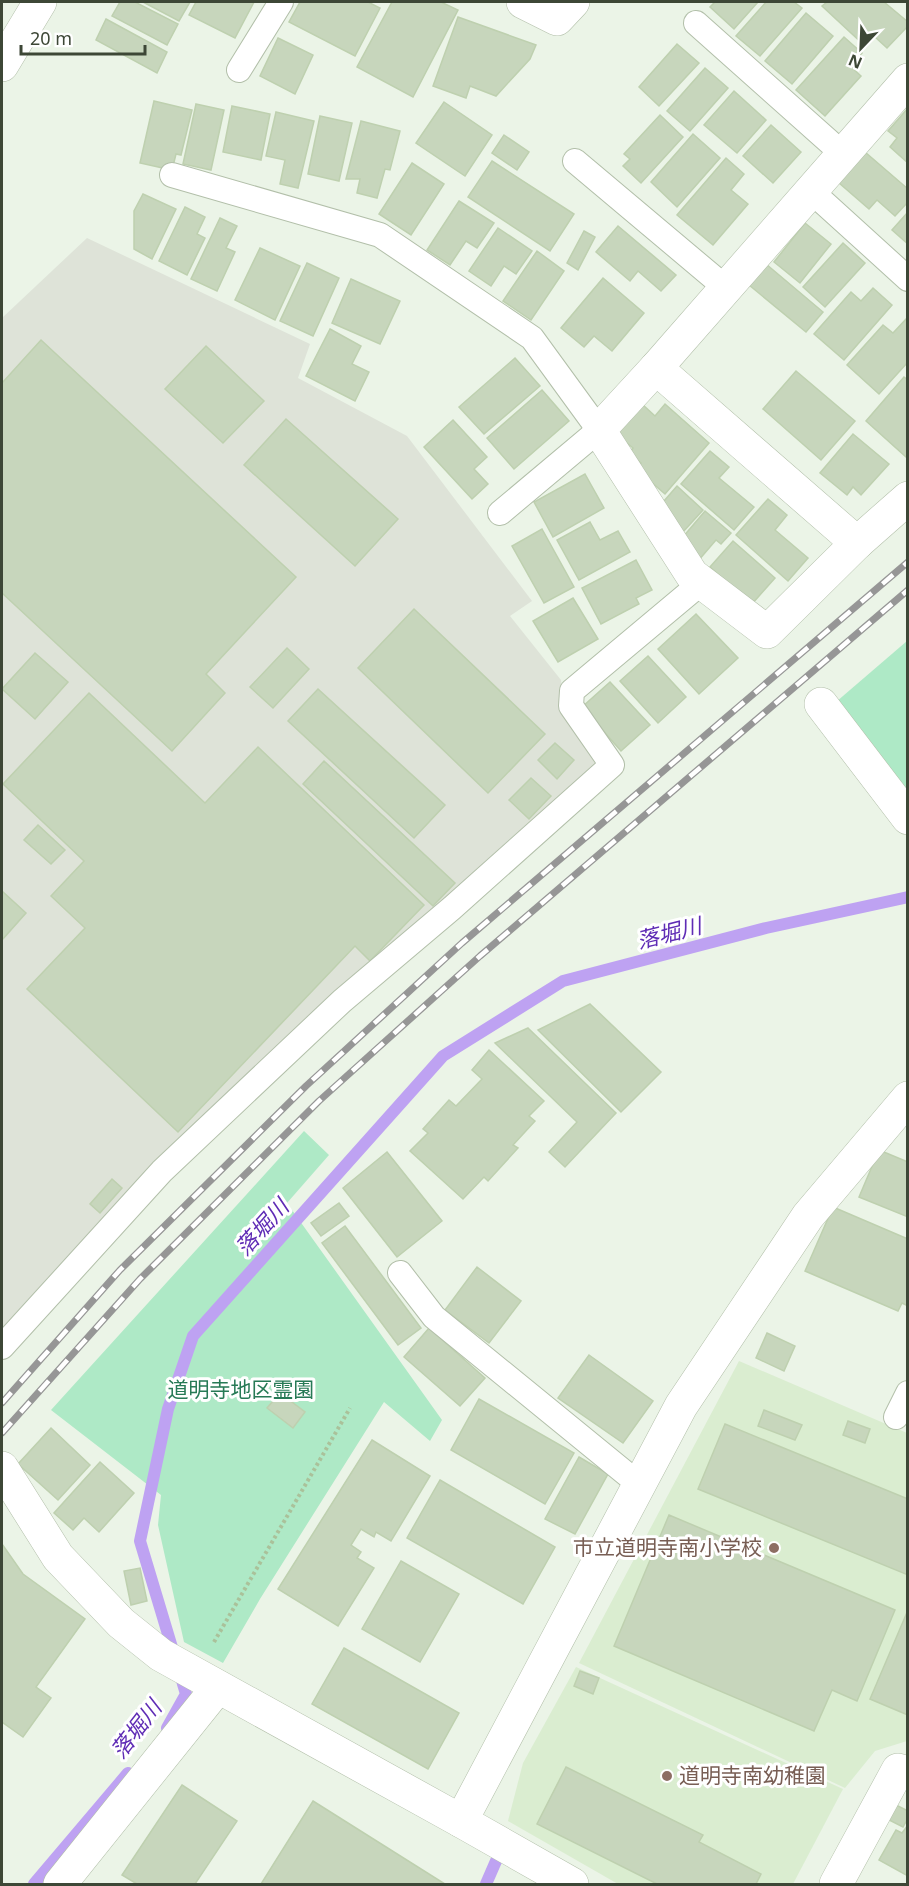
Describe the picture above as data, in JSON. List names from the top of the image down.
{
  "water": ["落堀川"],
  "parks": ["道明寺地区霊園"],
  "places": ["市立道明寺南小学校", "道明寺南幼稚園"],
  "scale_bar": "20 m",
  "north": "bottom left"
}
